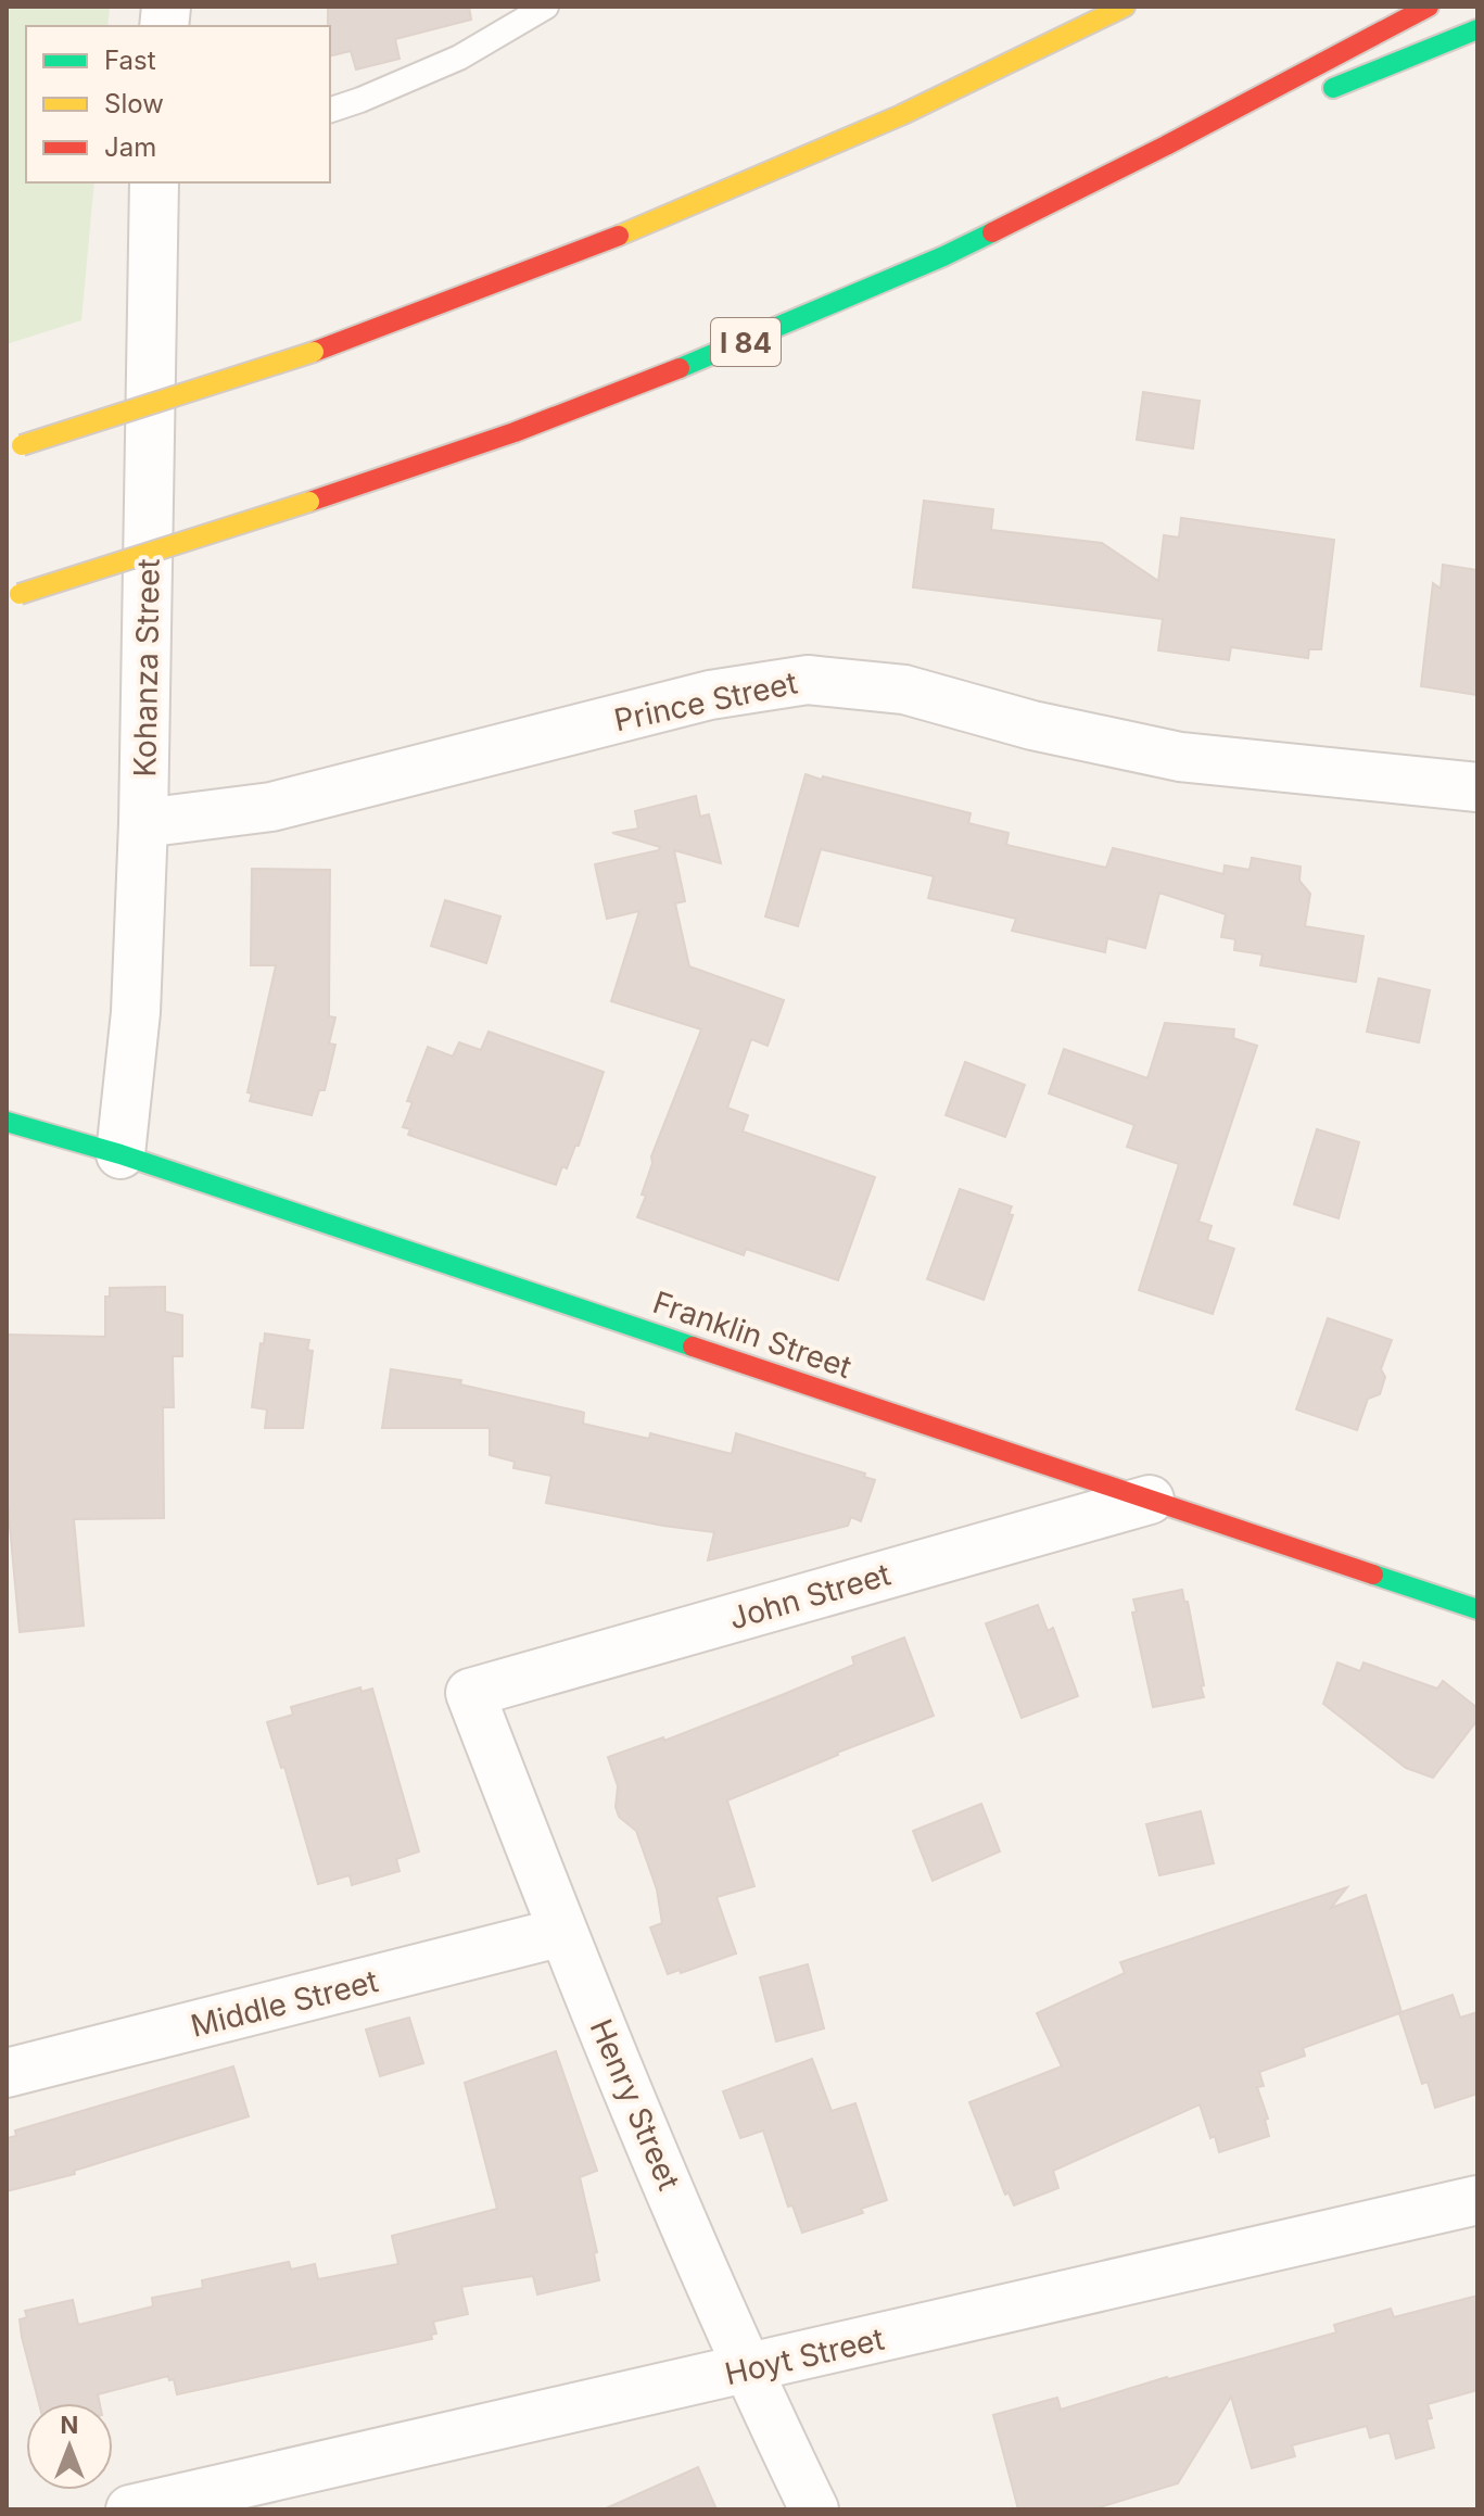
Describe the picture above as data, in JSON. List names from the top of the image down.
{
  "streets": {
    "main road": ["I 84", "Franklin Street"],
    "street": [
      "Kohanza Street",
      "Prince Street",
      "John Street",
      "Middle Street",
      "Henry Street",
      "Hoyt Street"
    ]
  },
  "crossings": [
    ["Kohanza Street", "Prince Street"],
    ["Kohanza Street", "Franklin Street"],
    ["Franklin Street", "John Street"],
    ["John Street", "Henry Street"],
    ["Middle Street", "Henry Street"],
    ["Henry Street", "Hoyt Street"]
  ],
  "legend": ["Fast", "Slow", "Jam"],
  "north": "top"
}
